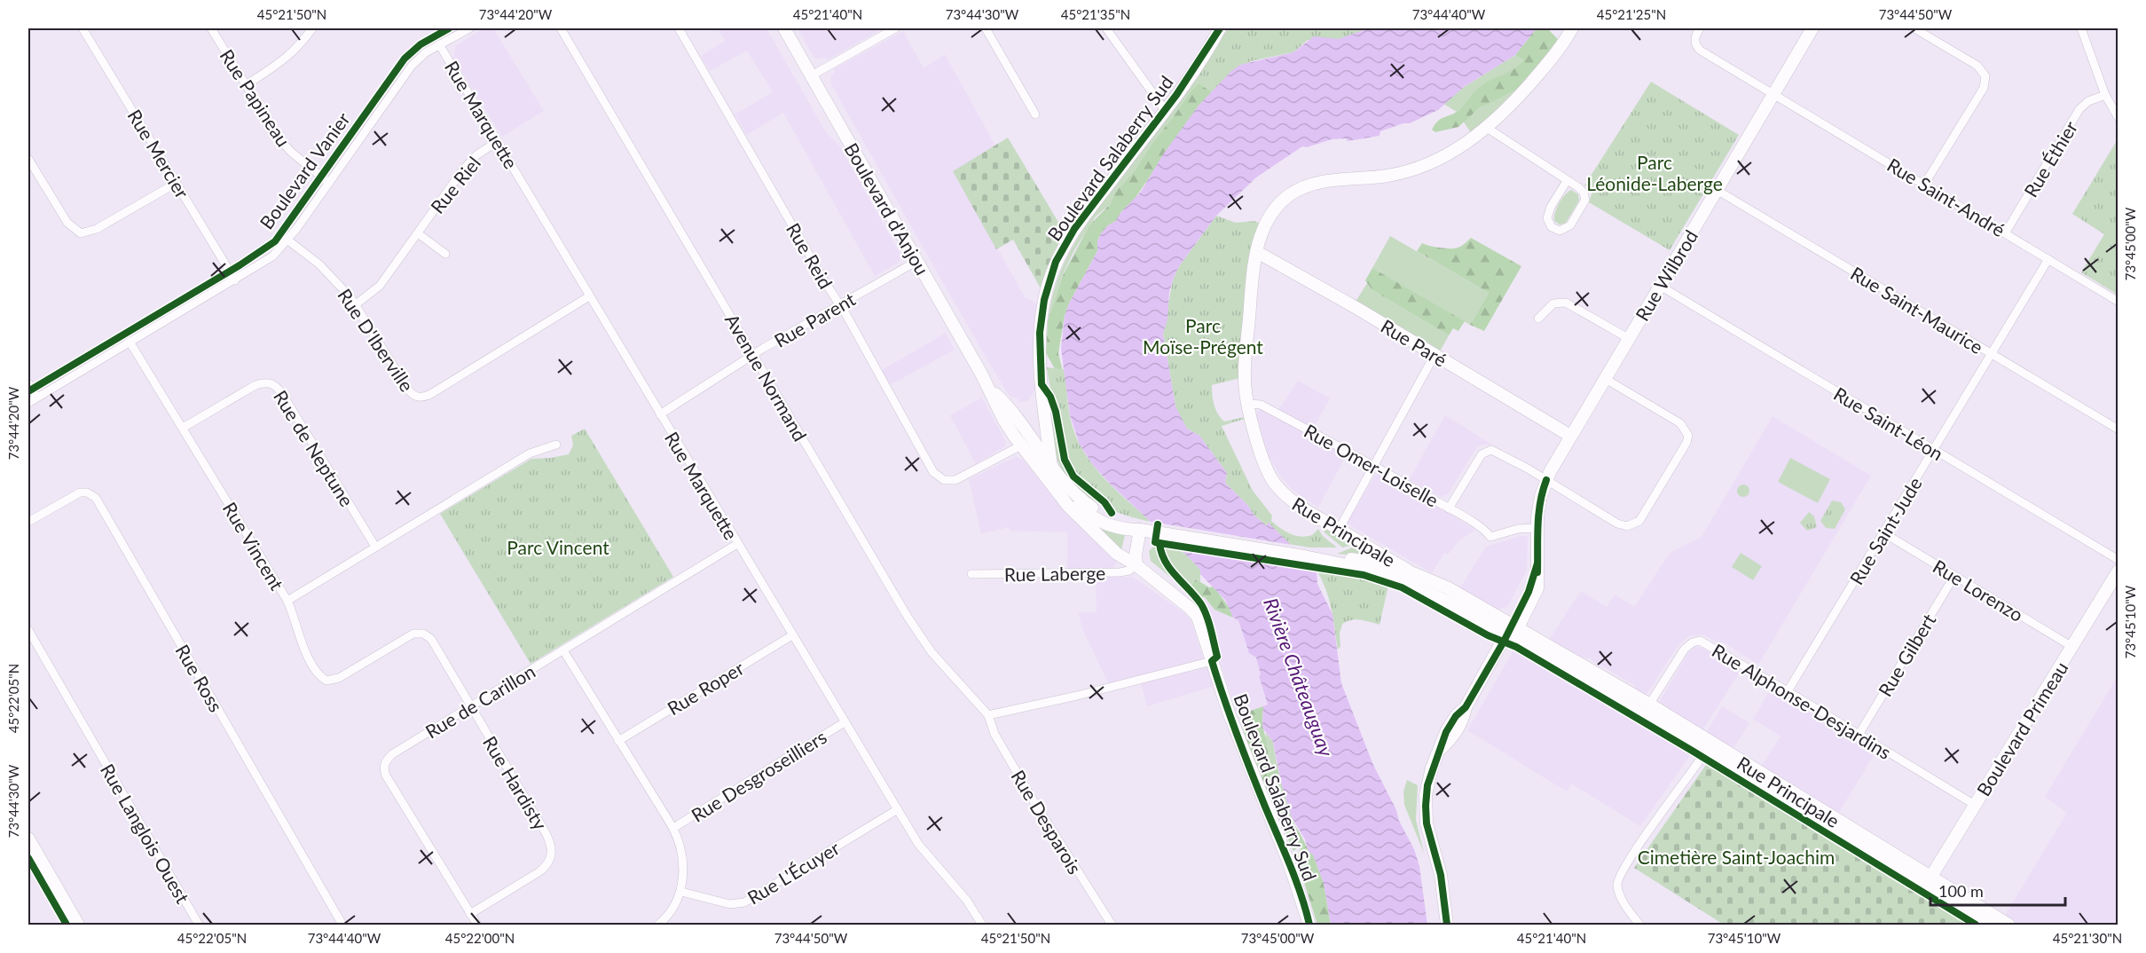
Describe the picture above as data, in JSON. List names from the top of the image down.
{
  "streets": {
    "street": [
      "Rue Papineau",
      "Rue Marquette",
      "Rue Mercier",
      "Boulevard Salaberry Sud",
      "Rue Éthier",
      "Boulevard Vanier",
      "Rue Riel",
      "Rue Saint-André",
      "Boulevard d'Anjou",
      "Rue Reid",
      "Rue Wilbrod",
      "Rue Saint-Maurice",
      "Rue Parent",
      "Rue D'Iberville",
      "Rue Paré",
      "Avenue Normand",
      "Rue Saint-Léon",
      "Rue de Neptune",
      "Rue Omer-Loiselle",
      "Rue Saint-Jude",
      "Rue Principale",
      "Rue Vincent",
      "Rue Laberge",
      "Rue Lorenzo",
      "Rue Gilbert",
      "Rue Ross",
      "Rue Roper",
      "Rue de Carillon",
      "Rue Alphonse-Desjardins",
      "Boulevard Primeau",
      "Rue Desgroseilliers",
      "Rue Hardisty",
      "Rue Desparois",
      "Rue Langlois Ouest",
      "Rue L'Écuyer"
    ]
  },
  "crossings": [
    ["Rue Papineau", "Boulevard Vanier"],
    ["Rue Marquette", "Boulevard Vanier"],
    ["Rue Marquette", "Rue Riel"],
    ["Rue Marquette", "Rue Parent"],
    ["Rue Marquette", "Rue D'Iberville"],
    ["Rue Marquette", "Rue Roper"],
    ["Rue Marquette", "Rue de Carillon"],
    ["Rue Marquette", "Rue Desgroseilliers"],
    ["Rue Marquette", "Rue L'Écuyer"],
    ["Rue Mercier", "Boulevard Vanier"],
    ["Boulevard Salaberry Sud", "Boulevard d'Anjou"],
    ["Boulevard Salaberry Sud", "Rue Reid"],
    ["Boulevard Salaberry Sud", "Rue Laberge"],
    ["Rue Éthier", "Rue Saint-André"],
    ["Boulevard Vanier", "Rue D'Iberville"],
    ["Boulevard Vanier", "Rue Vincent"],
    ["Rue Riel", "Rue D'Iberville"],
    ["Rue Saint-André", "Rue Wilbrod"],
    ["Rue Saint-André", "Rue Saint-Jude"],
    ["Boulevard d'Anjou", "Rue Reid"],
    ["Boulevard d'Anjou", "Rue Parent"],
    ["Rue Reid", "Rue Parent"],
    ["Rue Wilbrod", "Rue Saint-Maurice"],
    ["Rue Wilbrod", "Rue Paré"],
    ["Rue Wilbrod", "Rue Saint-Léon"],
    ["Rue Wilbrod", "Rue Omer-Loiselle"],
    ["Rue Wilbrod", "Rue Principale"],
    ["Rue Saint-Maurice", "Rue Saint-Jude"],
    ["Rue Parent", "Avenue Normand"],
    ["Rue Paré", "Rue Principale"],
    ["Avenue Normand", "Rue Desparois"],
    ["Rue Saint-Léon", "Rue Saint-Jude"],
    ["Rue de Neptune", "Rue Vincent"],
    ["Rue Omer-Loiselle", "Rue Principale"],
    ["Rue Saint-Jude", "Rue Lorenzo"],
    ["Rue Saint-Jude", "Rue Alphonse-Desjardins"],
    ["Rue Principale", "Rue Alphonse-Desjardins"],
    ["Rue Principale", "Boulevard Primeau"],
    ["Rue Vincent", "Rue Hardisty"],
    ["Rue Lorenzo", "Rue Gilbert"],
    ["Rue Lorenzo", "Boulevard Primeau"],
    ["Rue Gilbert", "Rue Alphonse-Desjardins"],
    ["Rue de Carillon", "Rue Hardisty"],
    ["Rue Alphonse-Desjardins", "Boulevard Primeau"]
  ],
  "water": ["Rivière Châteauguay"],
  "parks": [
    "Parc Léonide-Laberge",
    "Parc Moïse-Prégent",
    "Parc Vincent",
    "Cimetière Saint-Joachim"
  ],
  "scale_bar": "100 m",
  "coordinates": [
    "45°21'50\"N",
    "73°44'20\"W",
    "45°21'40\"N",
    "73°44'30\"W",
    "45°21'35\"N",
    "73°44'40\"W",
    "45°21'25\"N",
    "73°44'50\"W",
    "73°45'00\"W",
    "73°45'10\"W",
    "45°22'05\"N",
    "45°22'00\"N",
    "45°21'30\"N"
  ]
}
